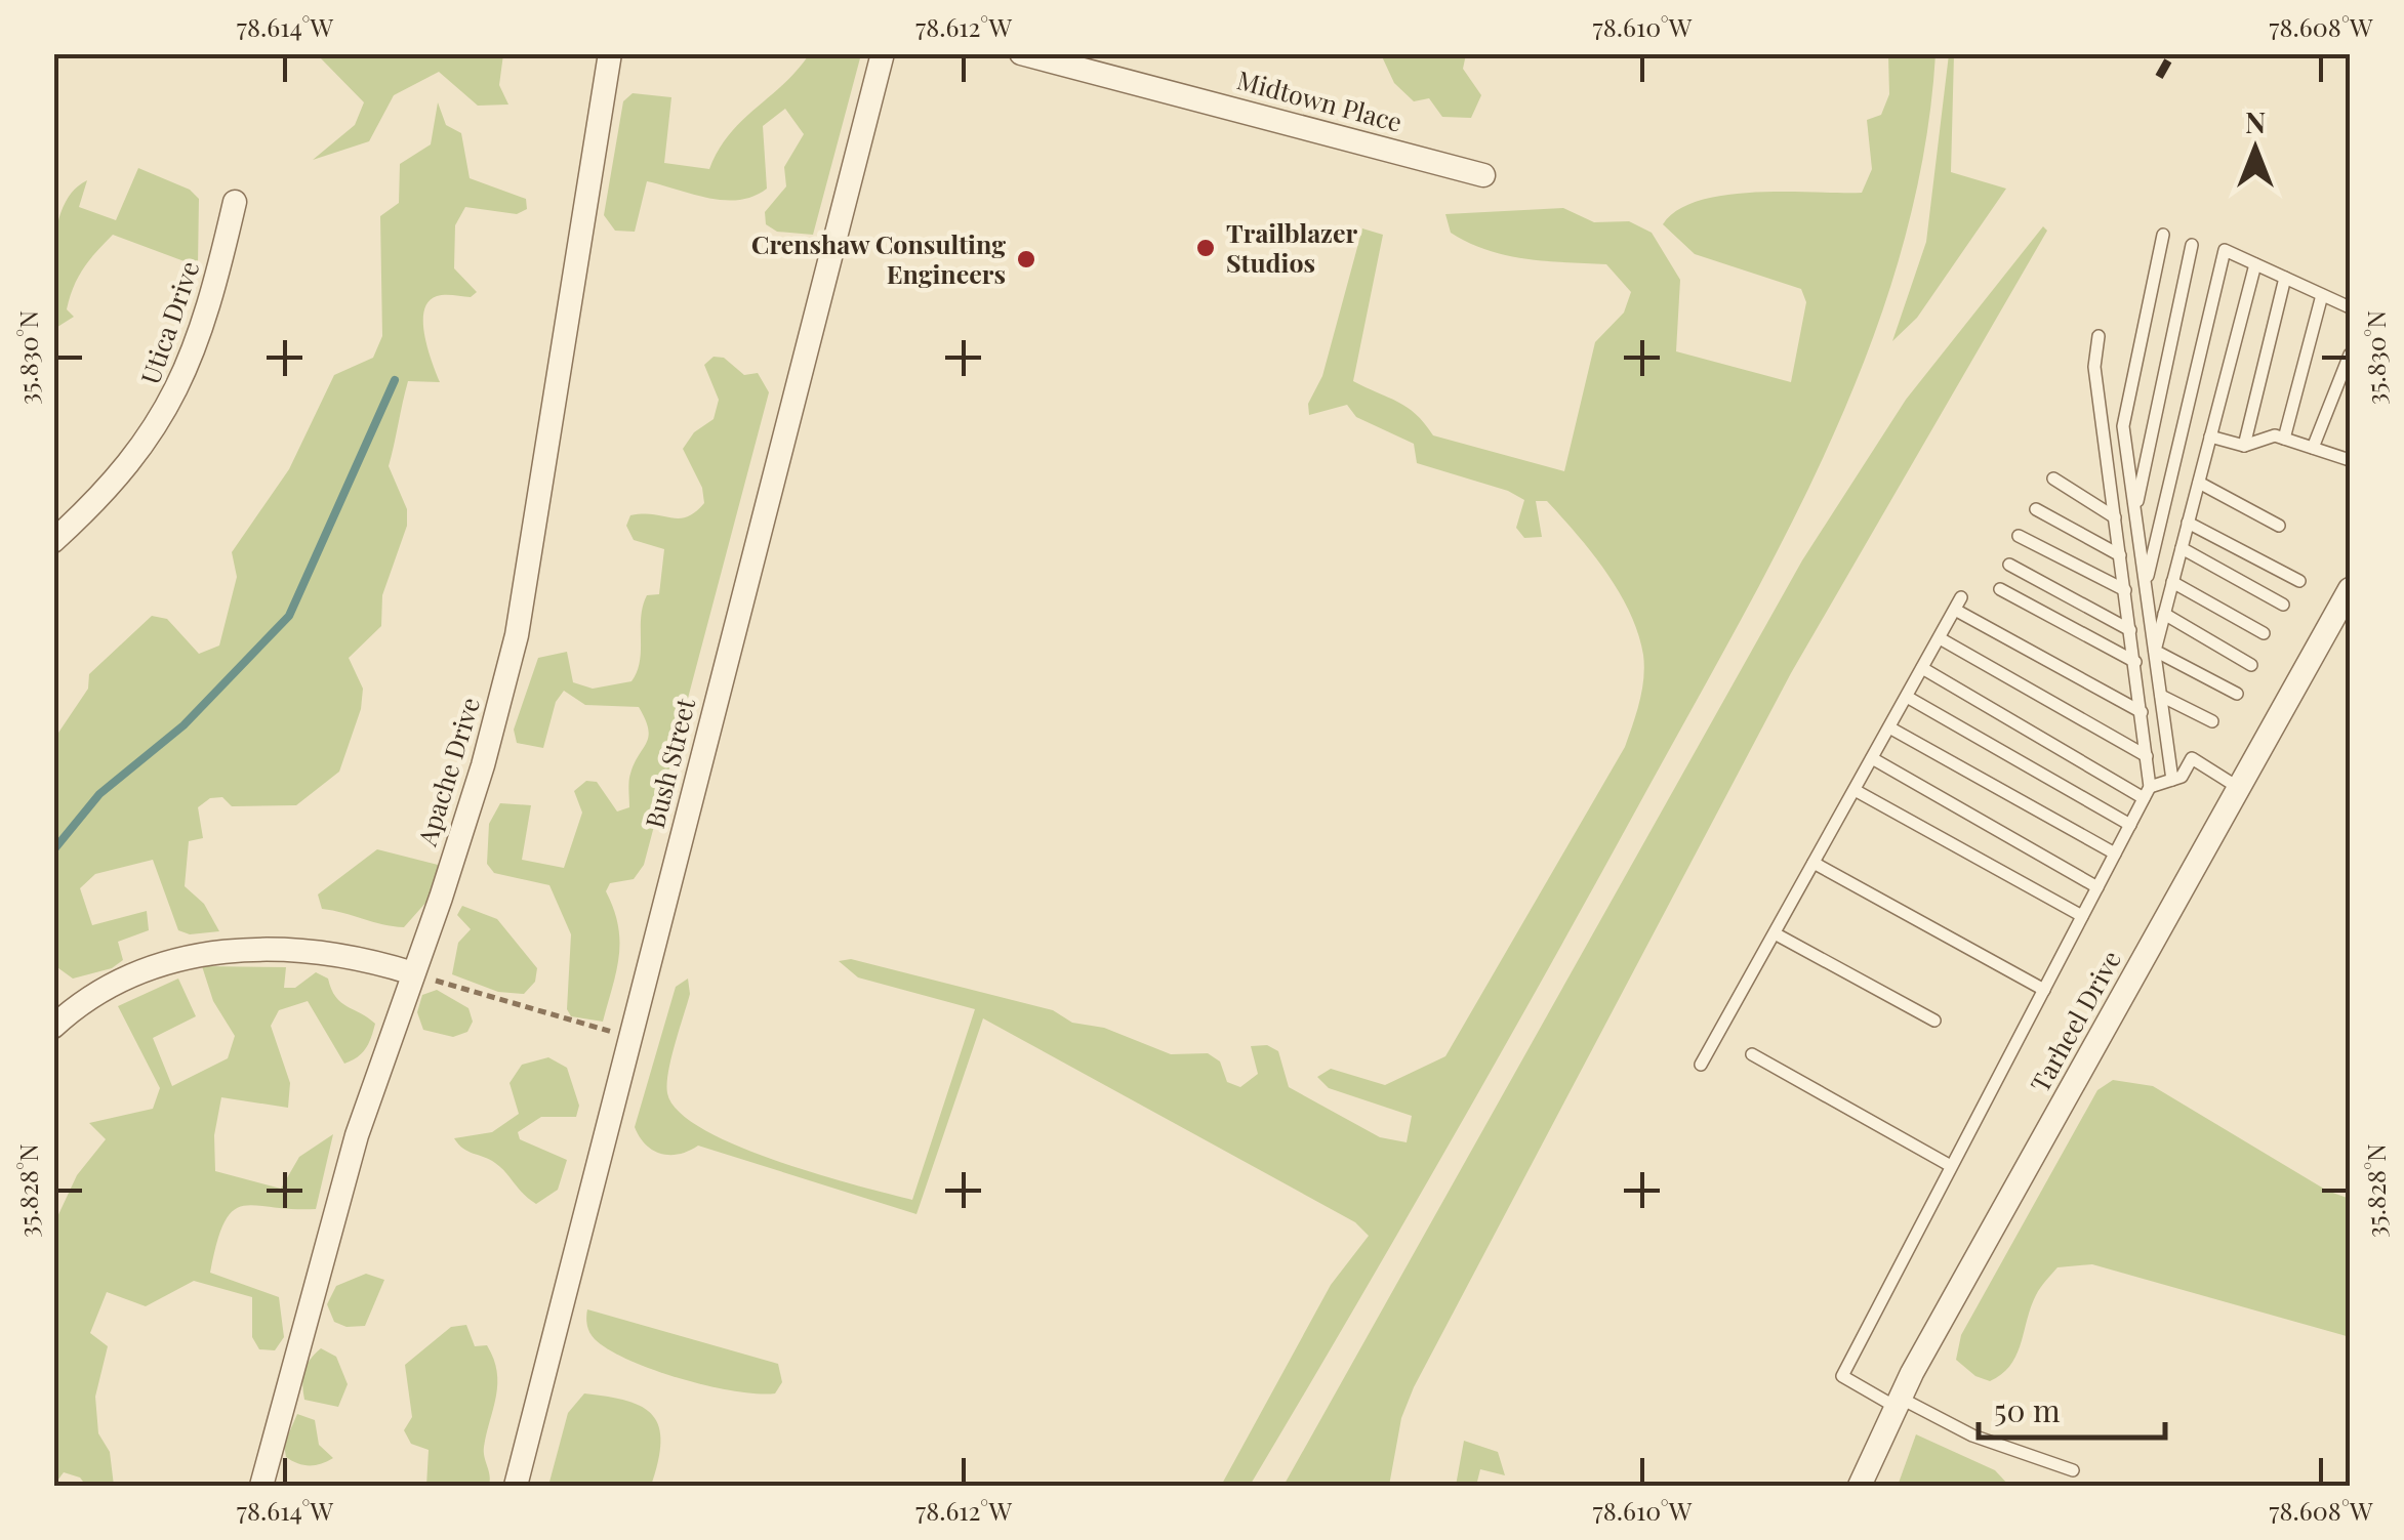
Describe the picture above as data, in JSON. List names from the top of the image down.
{
  "streets": {
    "street": [
      "Midtown Place",
      "Utica Drive",
      "Bush Street",
      "Apache Drive",
      "Tarheel Drive"
    ]
  },
  "places": ["Trailblazer Studios", "Crenshaw Consulting Engineers"],
  "scale_bar": "50 m",
  "north": "top",
  "coordinates": [
    "78.614°W",
    "78.612°W",
    "78.610°W",
    "78.608°W",
    "35.830°N",
    "35.828°N"
  ]
}
